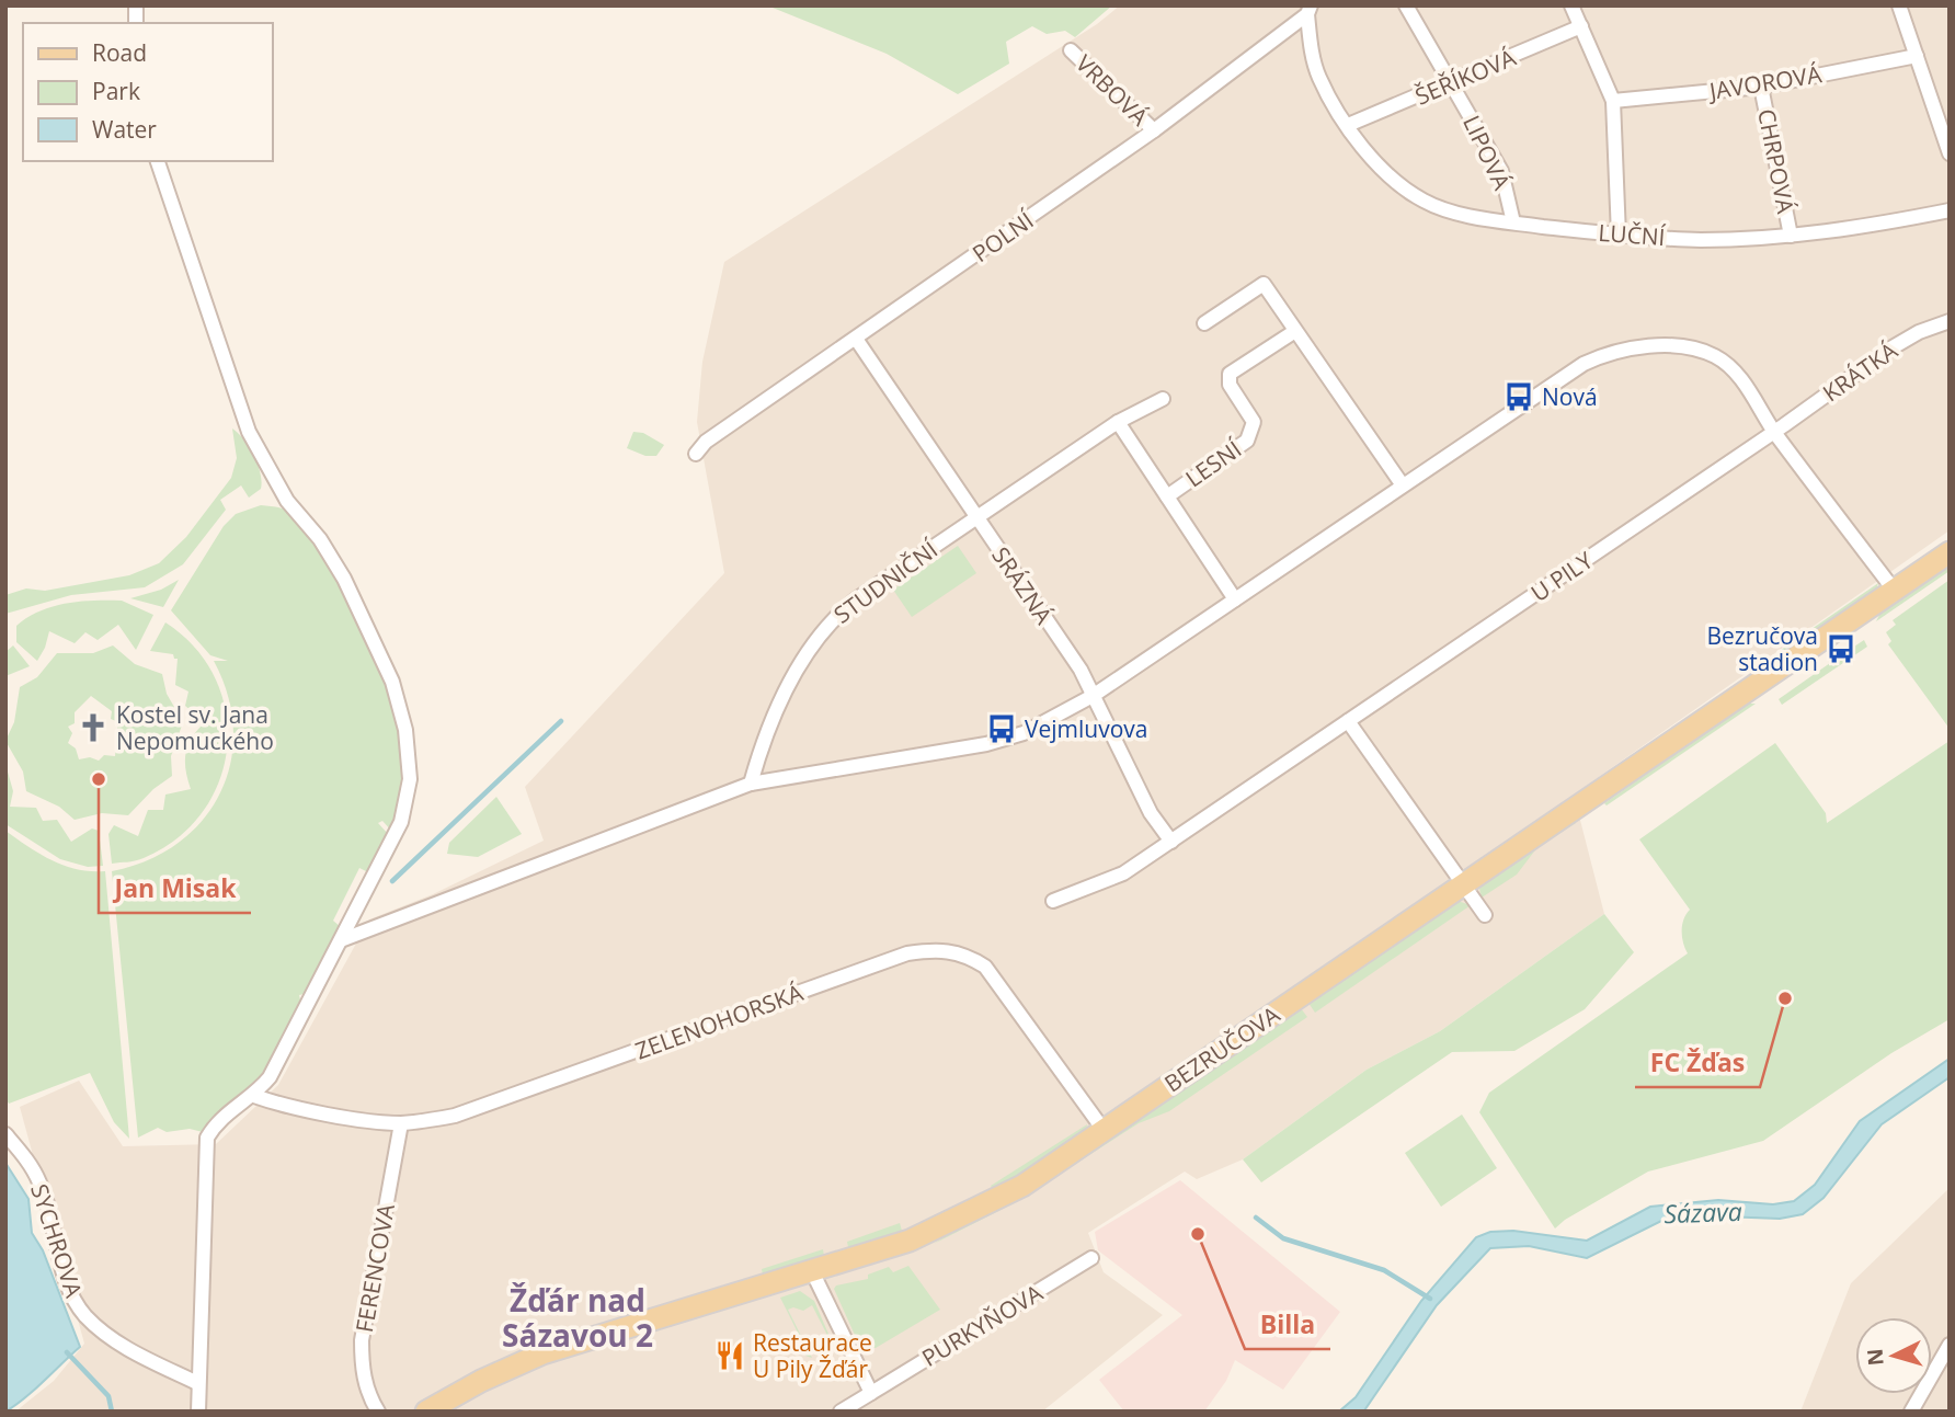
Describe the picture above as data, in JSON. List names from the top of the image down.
{
  "streets": {
    "main road": ["BEZRUČOVA"],
    "street": [
      "ŠEŘÍKOVÁ",
      "JAVOROVÁ",
      "VRBOVÁ",
      "LIPOVÁ",
      "CHRPOVÁ",
      "LUČNÍ",
      "POLNÍ",
      "KRÁTKÁ",
      "LESNÍ",
      "U PILY",
      "STUDNIČNÍ",
      "SRÁZNÁ",
      "ZELENOHORSKÁ",
      "SYCHROVA",
      "FERENCOVA",
      "PURKYŇOVA"
    ]
  },
  "crossings": [
    ["ŠEŘÍKOVÁ", "LIPOVÁ"],
    ["ŠEŘÍKOVÁ", "LUČNÍ"],
    ["JAVOROVÁ", "CHRPOVÁ"],
    ["VRBOVÁ", "POLNÍ"],
    ["LIPOVÁ", "LUČNÍ"],
    ["CHRPOVÁ", "LUČNÍ"],
    ["LUČNÍ", "POLNÍ"],
    ["POLNÍ", "SRÁZNÁ"],
    ["KRÁTKÁ", "U PILY"],
    ["U PILY", "SRÁZNÁ"],
    ["STUDNIČNÍ", "SRÁZNÁ"],
    ["ZELENOHORSKÁ", "BEZRUČOVA"],
    ["ZELENOHORSKÁ", "FERENCOVA"]
  ],
  "districts": ["Žďár nad Sázavou 2"],
  "water": ["Sázava"],
  "places": {
    "bus stop": ["Nová", "Bezručova stadion", "Vejmluvova"],
    "church": ["Kostel sv. Jana Nepomuckého"],
    "other": ["Jan Misak", "FC Žďas", "Billa"],
    "restaurant": ["Restaurace U Pily Žďár"]
  },
  "legend": ["Road", "Park", "Water"],
  "north": "left"
}
